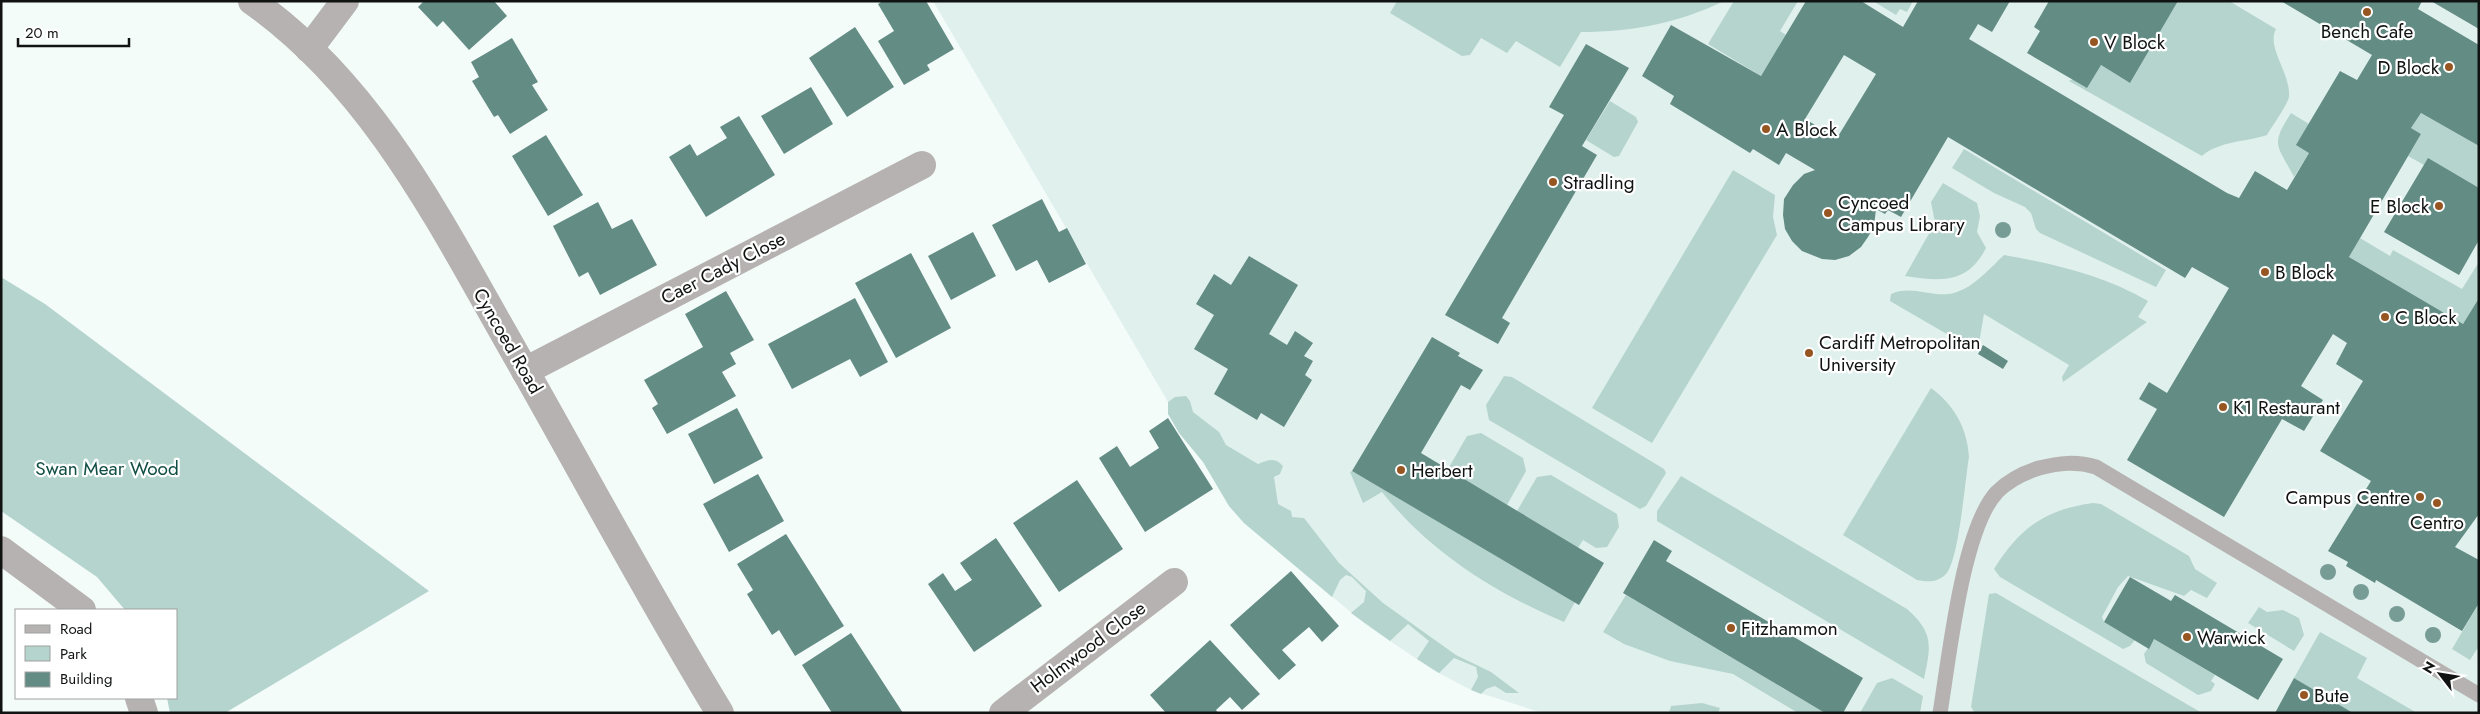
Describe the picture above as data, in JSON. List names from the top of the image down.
{
  "streets": {
    "street": ["Caer Cady Close", "Cyncoed Road", "Holmwood Close"]
  },
  "crossings": [
    ["Caer Cady Close", "Cyncoed Road"]
  ],
  "parks": ["Swan Mear Wood"],
  "places": [
    "Bench Cafe",
    "V Block",
    "D Block",
    "A Block",
    "Stradling",
    "E Block",
    "Cyncoed Campus Library",
    "B Block",
    "C Block",
    "Cardiff Metropolitan University",
    "K1 Restaurant",
    "Herbert",
    "Campus Centre",
    "Centro",
    "Fitzhammon",
    "Warwick",
    "Bute"
  ],
  "legend": ["Road", "Park", "Building"],
  "scale_bar": "20 m",
  "north": "top left"
}
